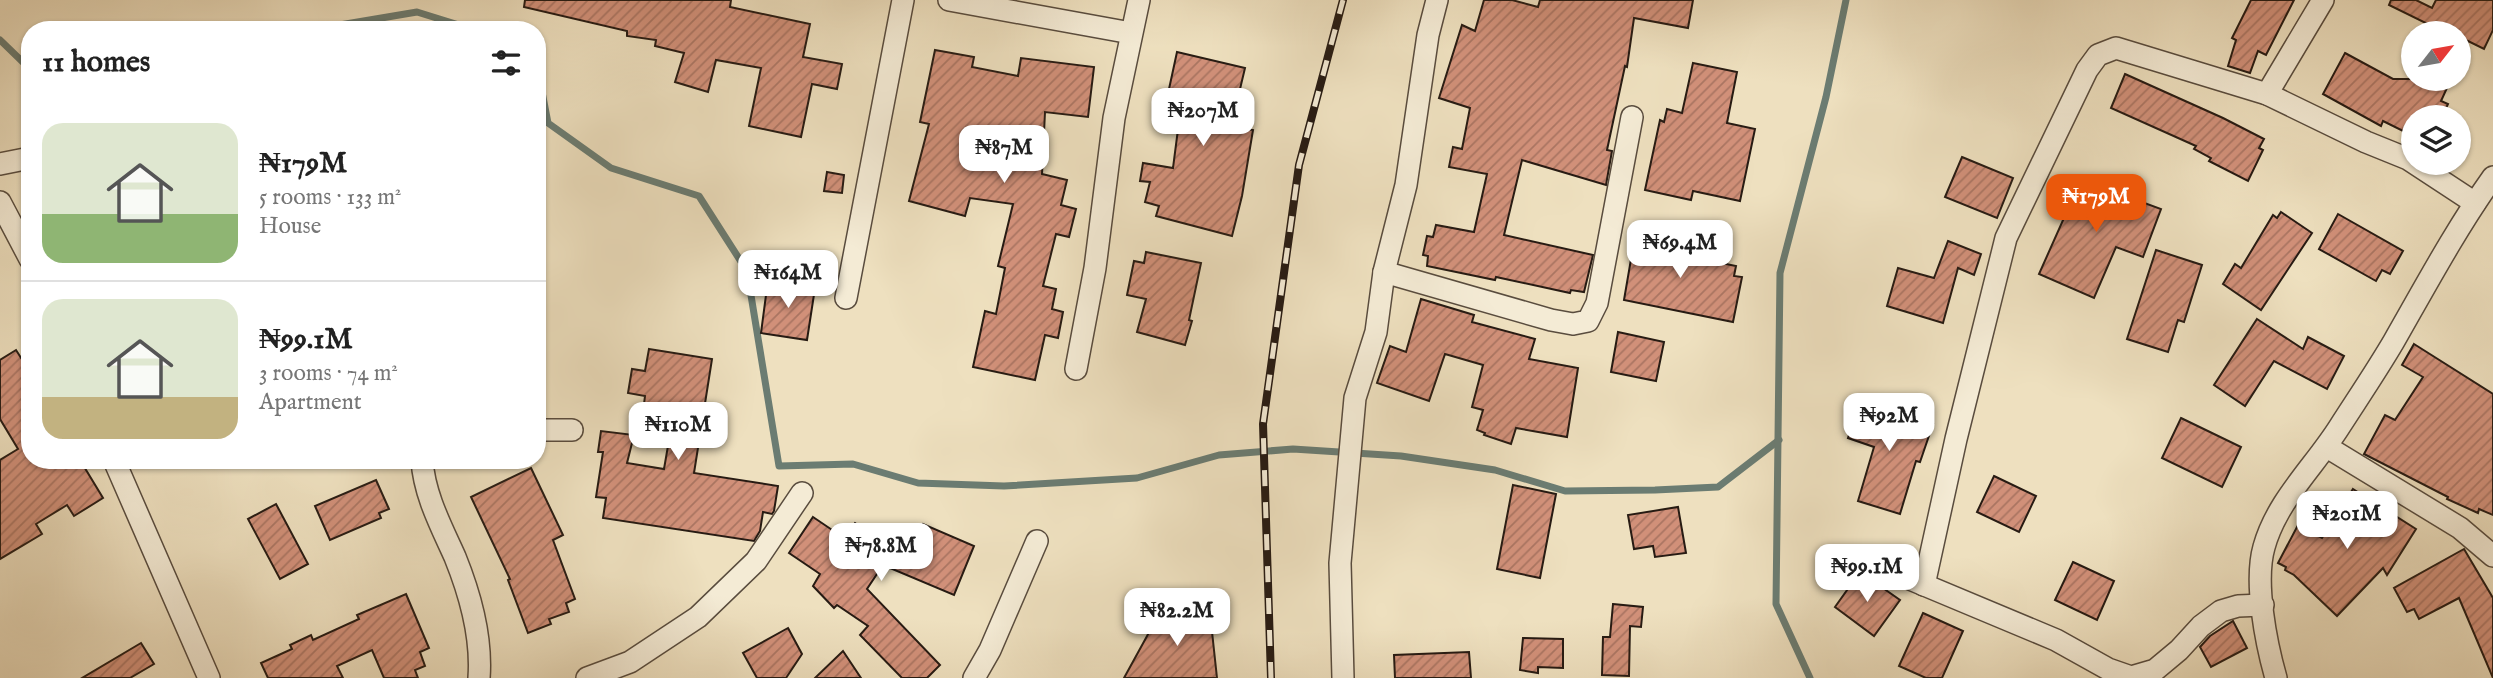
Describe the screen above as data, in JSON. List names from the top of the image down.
{
  "north": "top right",
  "page": {
    "heading": "11 homes",
    "price": [
      "₦207M",
      "₦87M",
      "₦179M",
      "₦69.4M",
      "₦164M",
      "₦92M",
      "₦110M",
      "₦201M",
      "₦78.8M",
      "₦99.1M",
      "₦82.2M"
    ],
    "list": [
      {
        "name": "₦179M",
        "note": "5 rooms · 133 m² · House"
      },
      {
        "name": "₦99.1M",
        "note": "3 rooms · 74 m² · Apartment"
      }
    ]
  }
}
